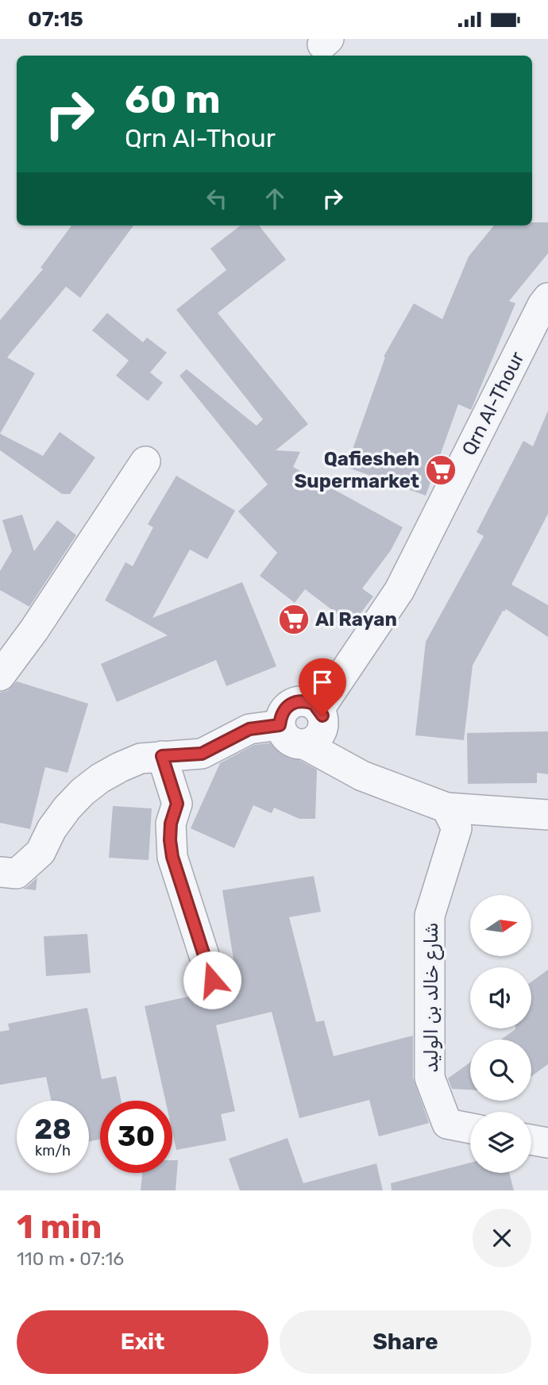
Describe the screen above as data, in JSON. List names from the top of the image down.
{
  "streets": {
    "street": ["Qrn Al-Thour", "شارع خالد بن الوليد"]
  },
  "places": {
    "supermarket": ["Qafiesheh Supermarket", "Al Rayan"]
  },
  "north": "right",
  "page": {
    "status": "07:15",
    "turn": ["60 m", "Qrn Al-Thour"],
    "speed": "28 km/h",
    "limit": "30",
    "heading": ["1 min", "110 m · 07:16"],
    "buttons": ["Exit", "Share"]
  }
}
